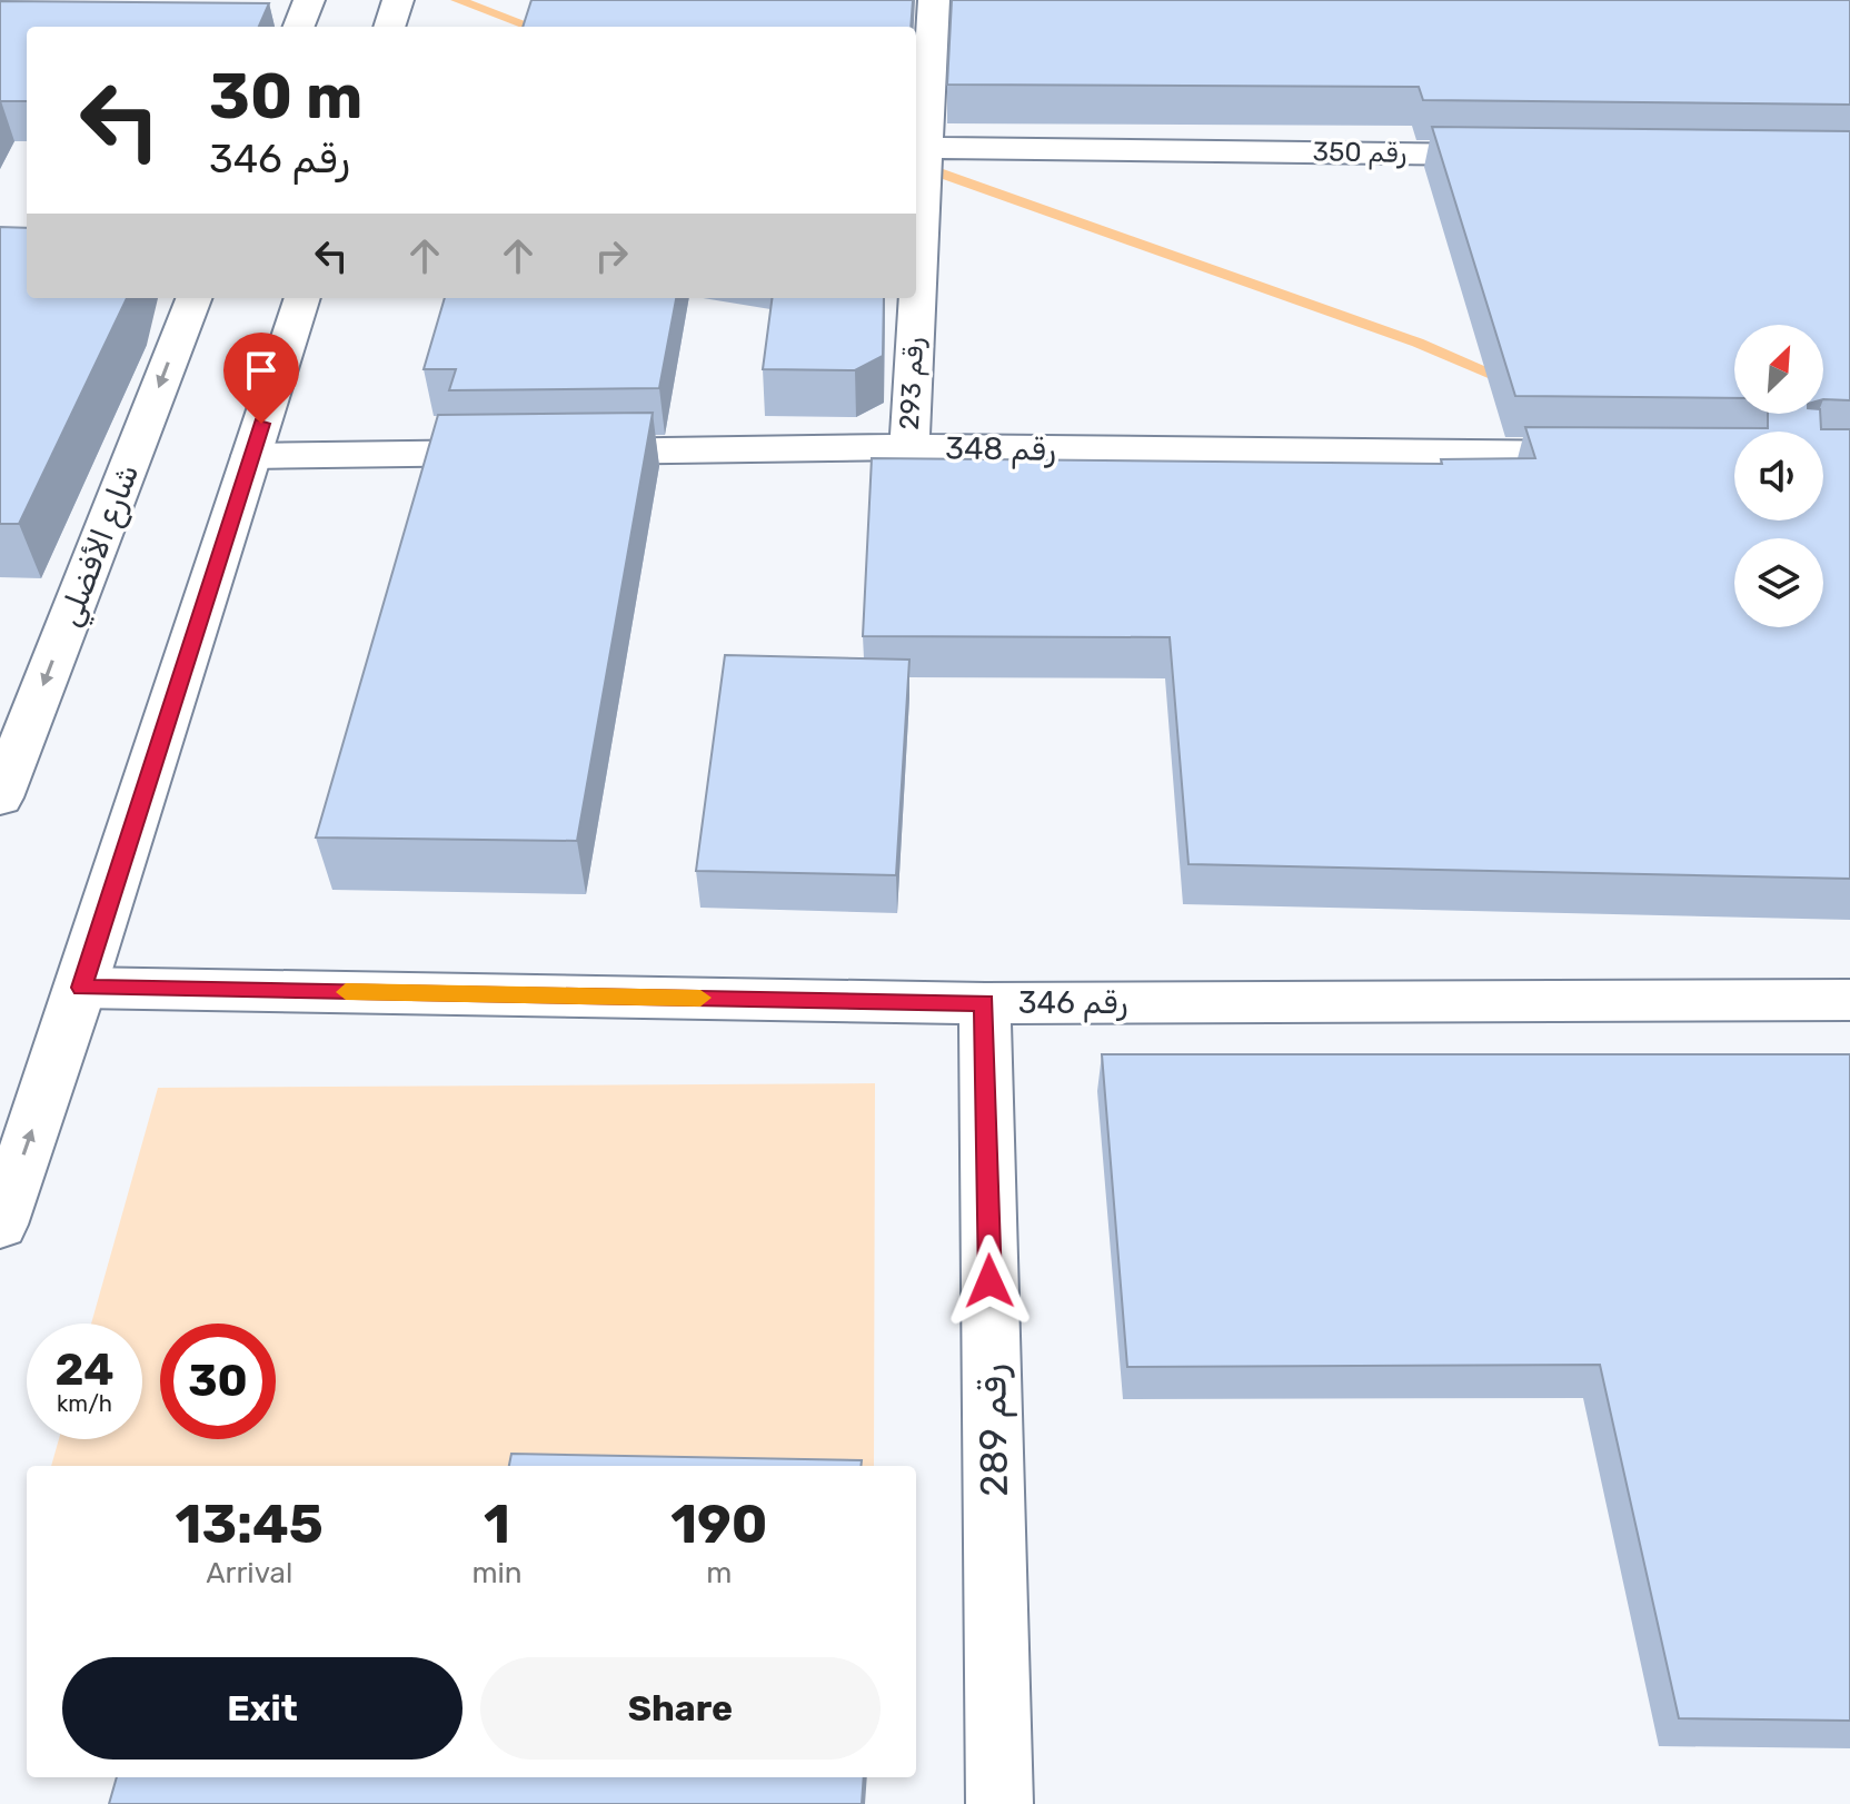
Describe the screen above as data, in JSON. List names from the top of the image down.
{
  "streets": {
    "street": [
      "رقم 350",
      "رقم 293",
      "رقم 348",
      "شارع الأفضلي",
      "رقم 346",
      "رقم 289"
    ]
  },
  "crossings": [
    ["رقم 350", "رقم 293"],
    ["رقم 293", "رقم 348"],
    ["رقم 346", "رقم 289"]
  ],
  "north": "top right",
  "page": {
    "turn": ["30 m", "رقم 346"],
    "speed": "24 km/h",
    "limit": "30",
    "eta": [
      "13:45",
      "Arrival",
      "1",
      "min",
      "190",
      "m"
    ],
    "buttons": ["Exit", "Share"]
  }
}
